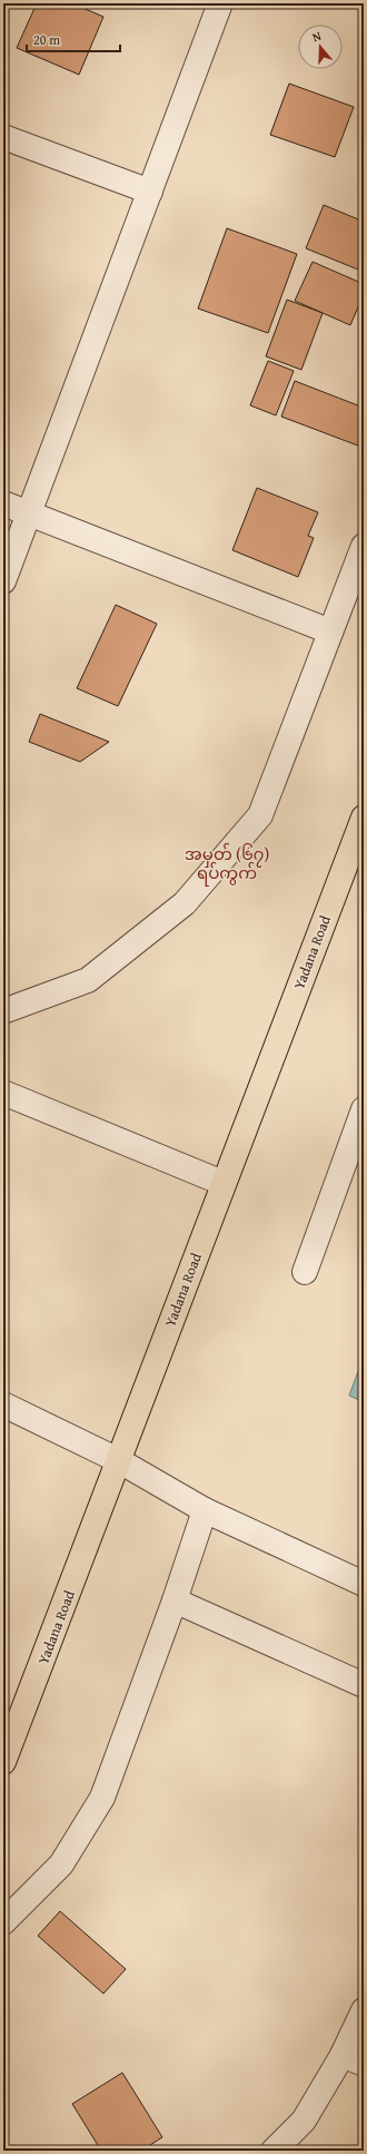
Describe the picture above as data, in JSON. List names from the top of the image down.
{
  "streets": {
    "main road": ["Yadana Road"]
  },
  "districts": ["အမှတ် (၆၇) ရပ်ကွက်"],
  "scale_bar": "20 m",
  "north": "top"
}
